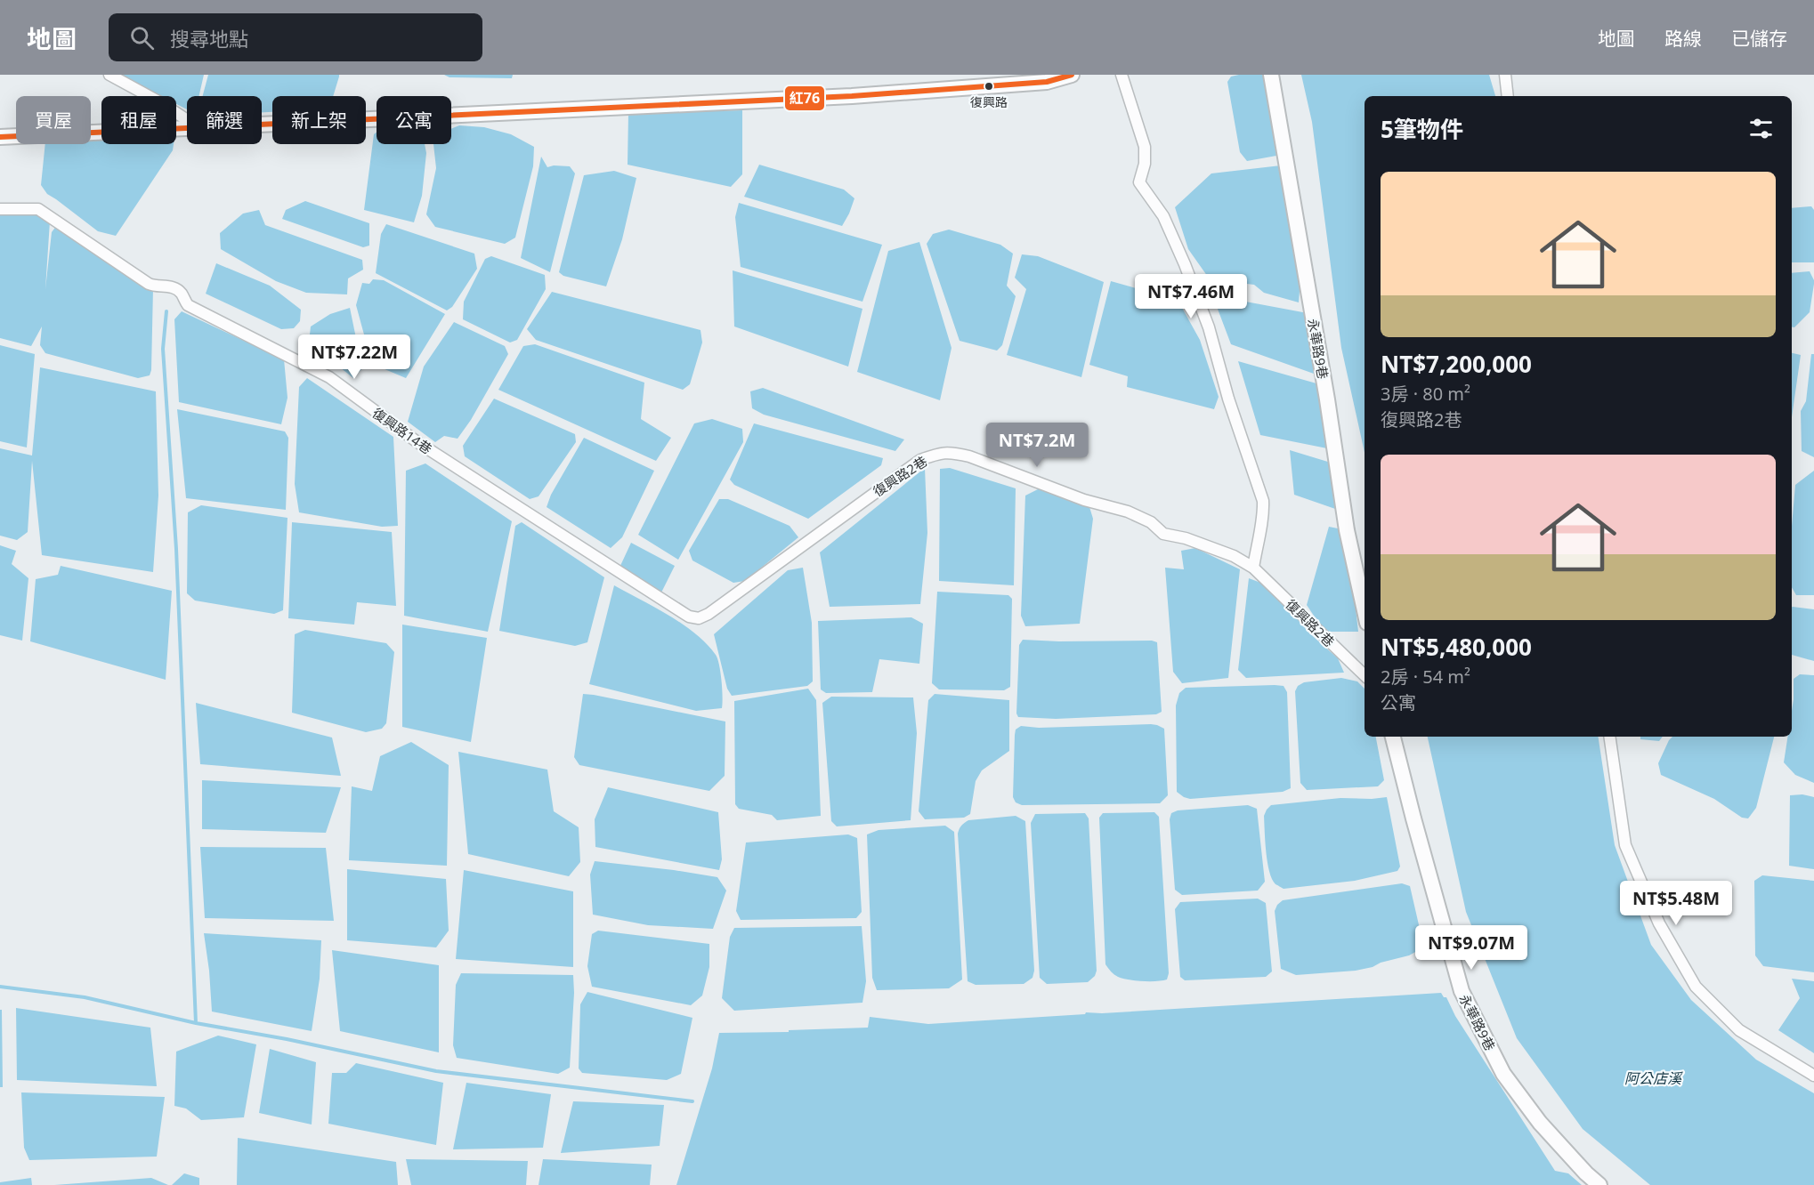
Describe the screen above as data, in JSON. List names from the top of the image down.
{
  "streets": {
    "street": ["永華路9巷", "復興路14巷", "復興路2巷"]
  },
  "crossings": [
    ["復興路14巷", "復興路2巷"]
  ],
  "water": ["阿公店溪"],
  "places": ["復興路"],
  "lines": ["transit line 紅76"],
  "page": {
    "header": "地圖",
    "search": "搜尋地點",
    "nav": ["地圖", "路線", "已儲存"],
    "chip": [
      "買屋",
      "租屋",
      "篩選",
      "新上架",
      "公寓"
    ],
    "heading": "5筆物件",
    "list": [
      {
        "name": "NT$7,200,000",
        "note": "3房 · 80 m² · 復興路2巷"
      },
      {
        "name": "NT$5,480,000",
        "note": "2房 · 54 m² · 公寓"
      }
    ],
    "price": [
      "NT$7.46M",
      "NT$7.22M",
      "NT$7.2M",
      "NT$5.48M",
      "NT$9.07M"
    ]
  }
}
